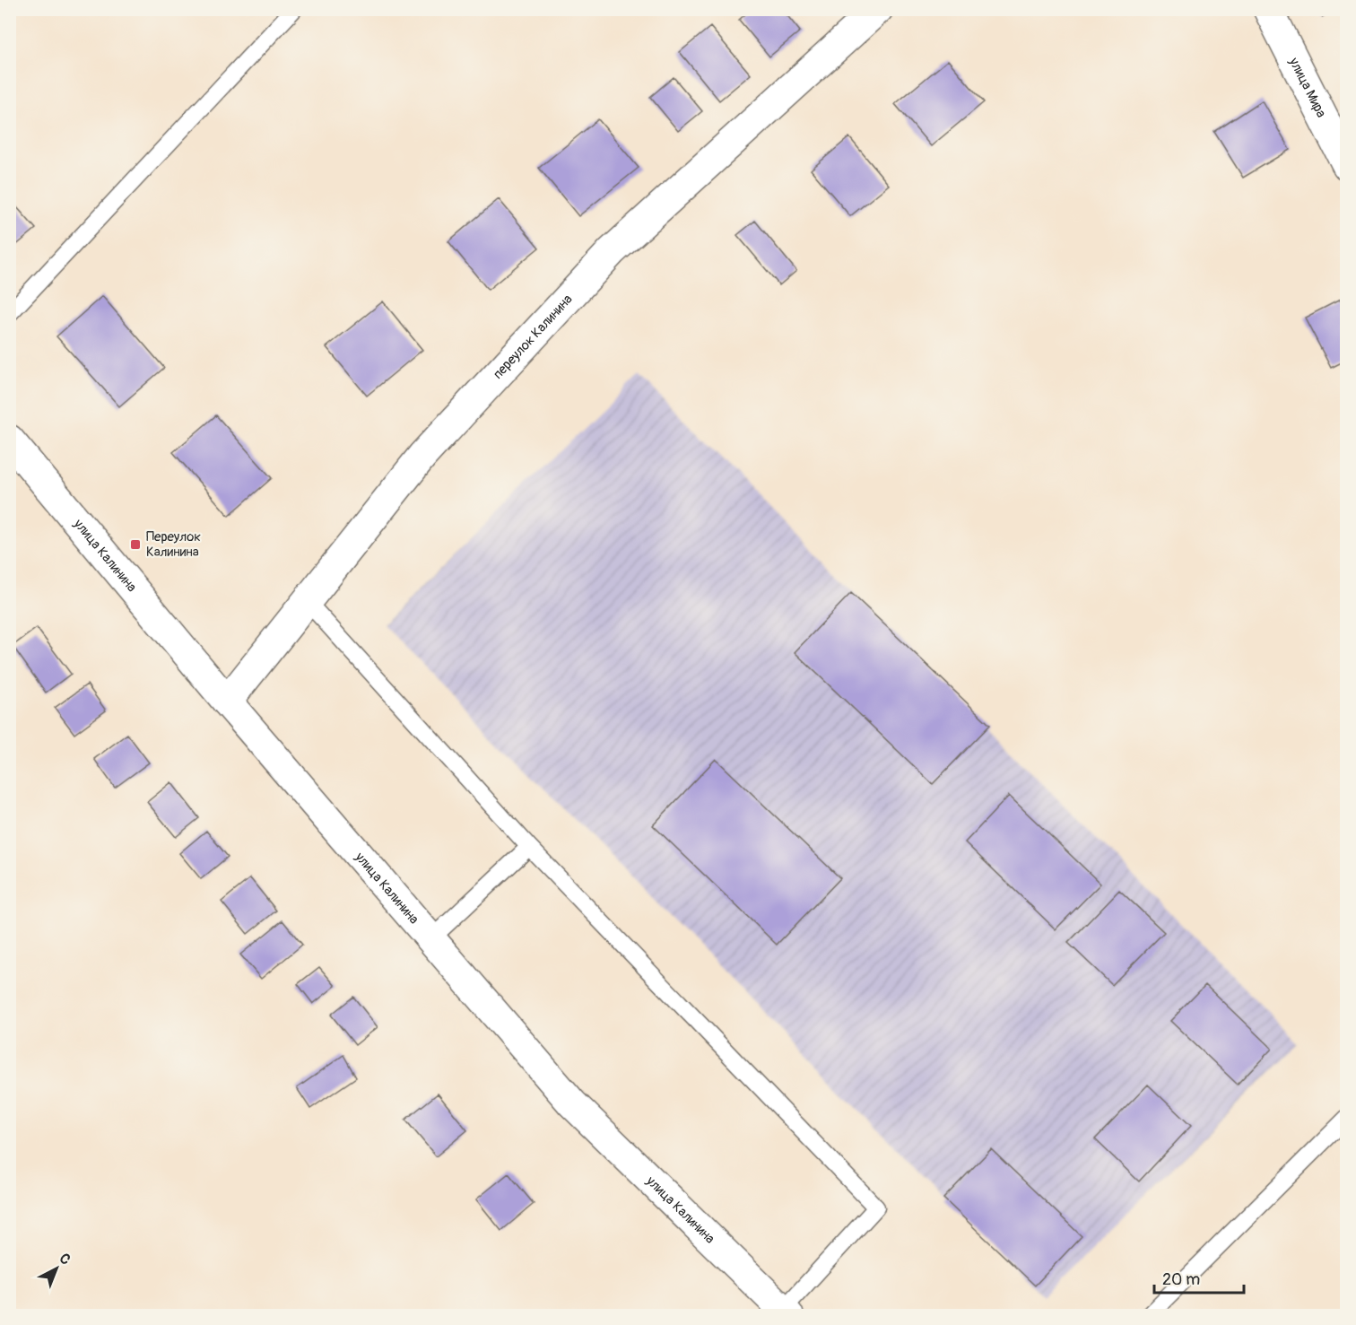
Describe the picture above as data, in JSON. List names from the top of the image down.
{
  "streets": {
    "street": ["улица Мира", "переулок Калинина", "улица Калинина"]
  },
  "crossings": [
    ["переулок Калинина", "улица Калинина"]
  ],
  "places": {
    "transit": ["Переулок Калинина"]
  },
  "scale_bar": "20 m",
  "north": "top right"
}
